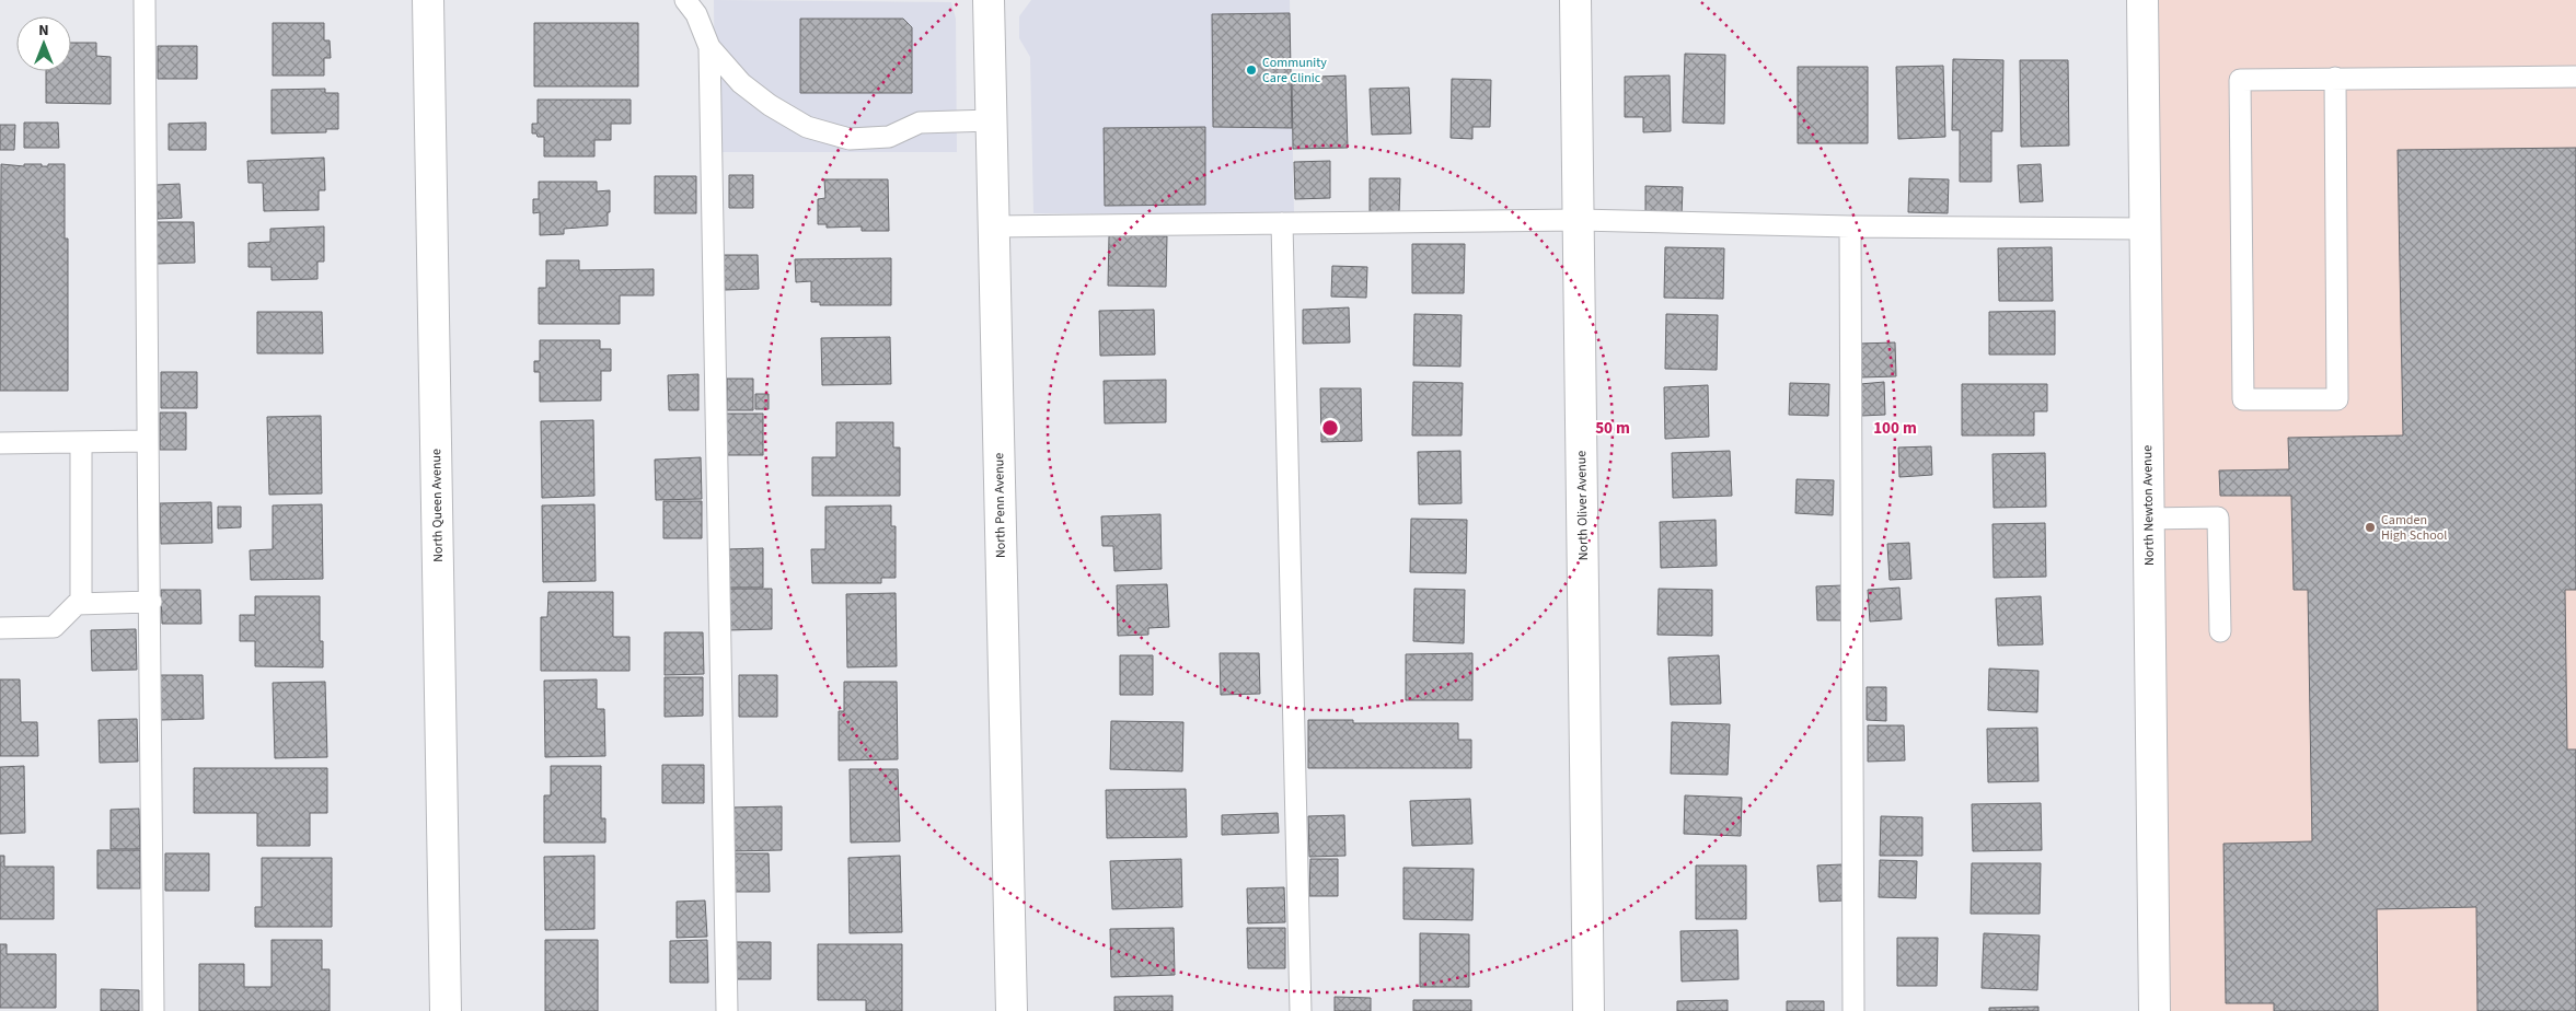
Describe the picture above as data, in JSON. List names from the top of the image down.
{
  "streets": {
    "street": [
      "North Queen Avenue",
      "North Penn Avenue",
      "North Oliver Avenue",
      "North Newton Avenue"
    ]
  },
  "places": ["Community Care Clinic", "Camden High School"],
  "north": "top",
  "rings": ["50 m", "100 m"]
}
